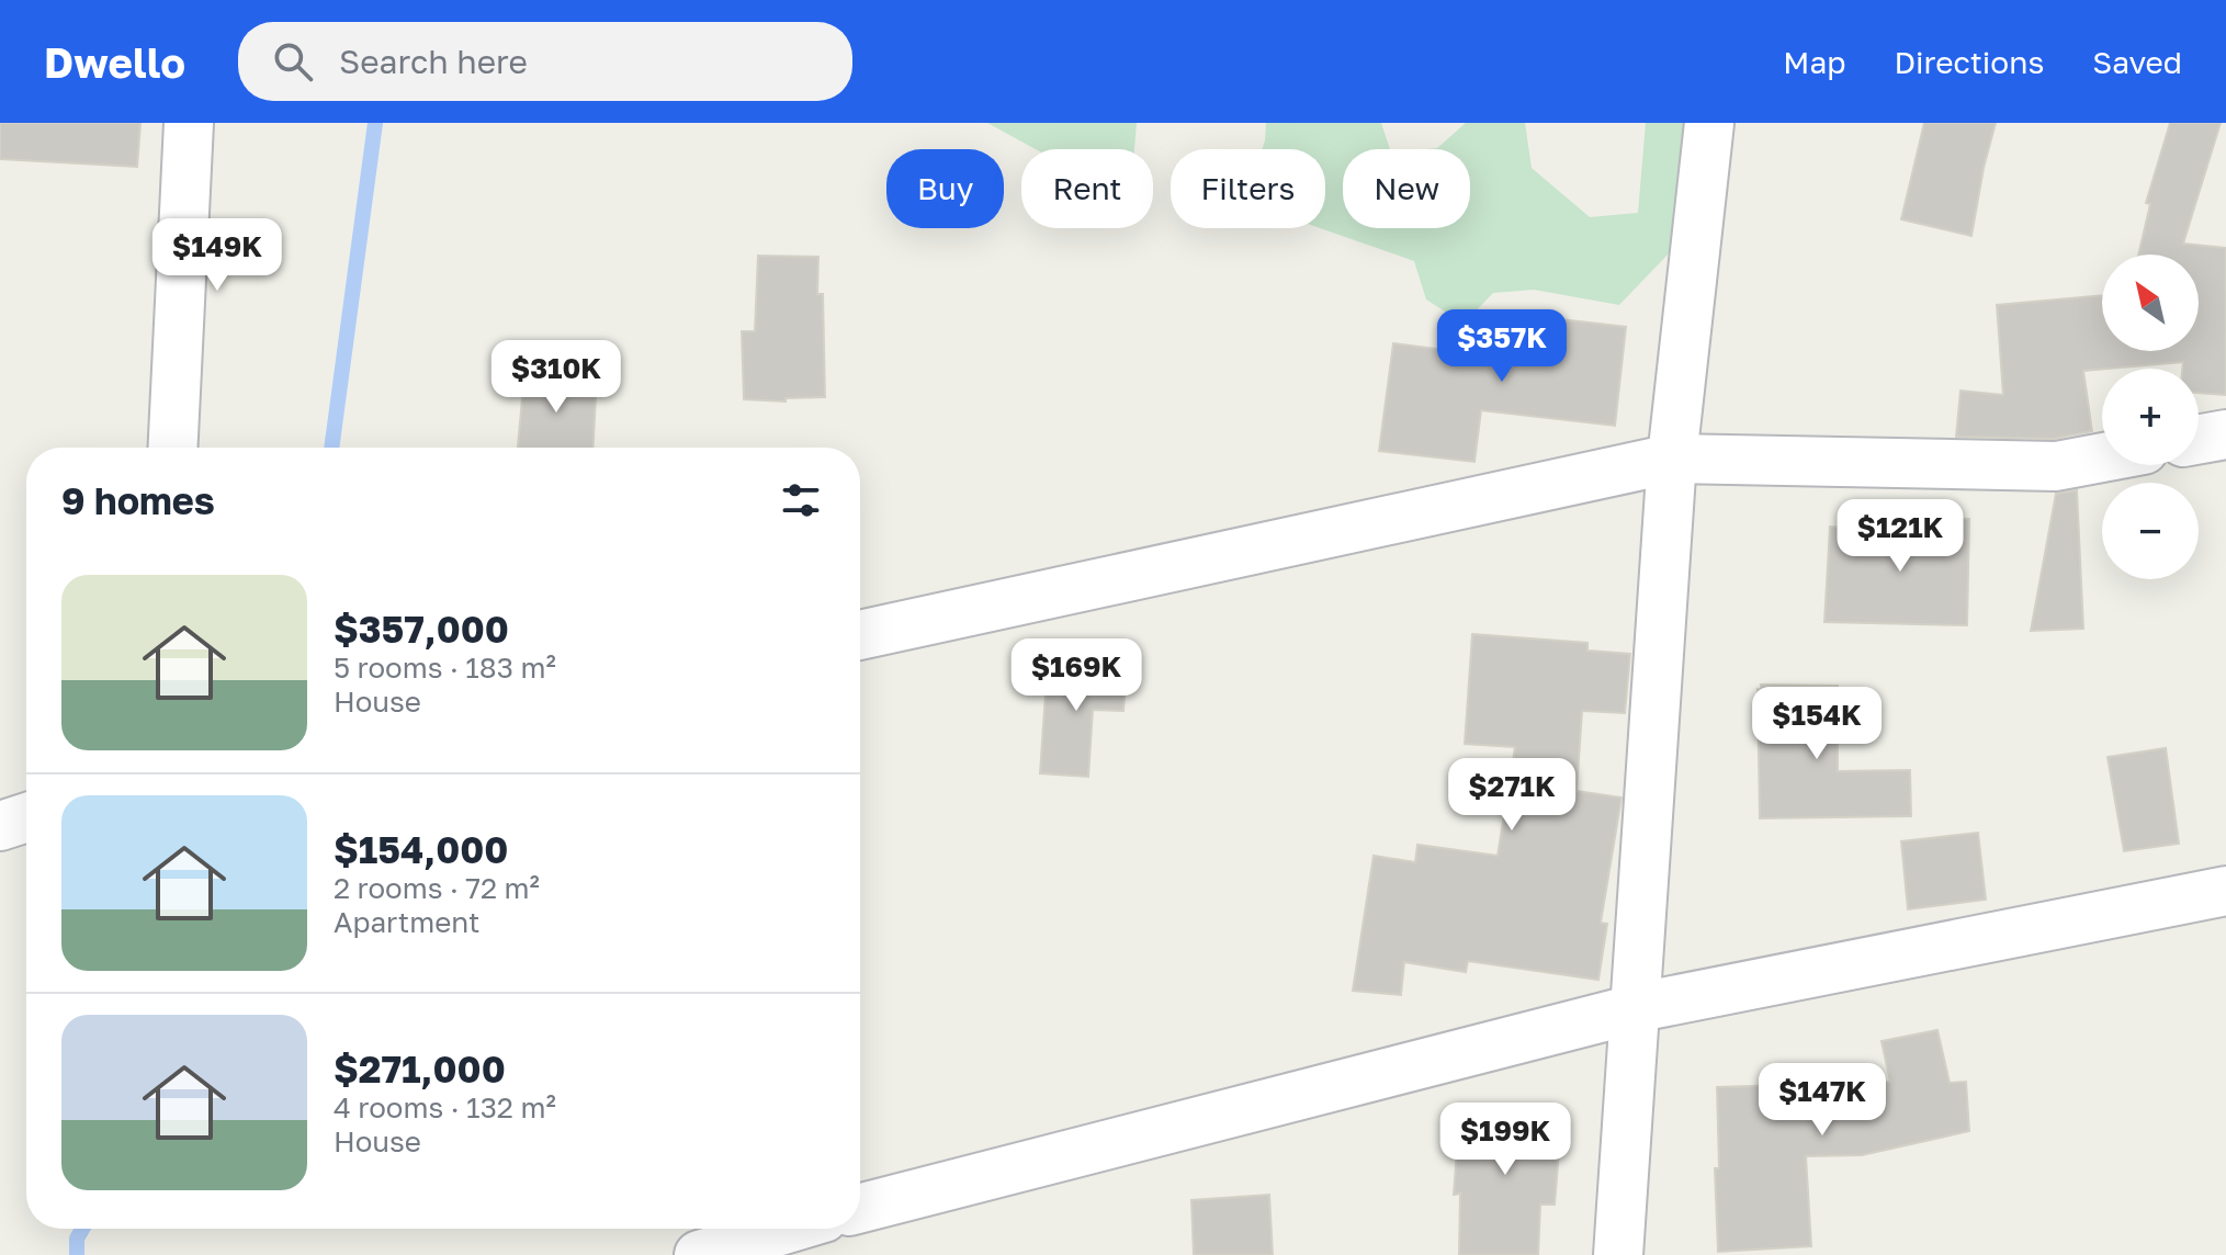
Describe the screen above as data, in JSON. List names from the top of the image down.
{
  "north": "top left",
  "page": {
    "header": "Dwello",
    "search": "Search here",
    "nav": ["Map", "Directions", "Saved"],
    "chip": [
      "Buy",
      "Rent",
      "Filters",
      "New"
    ],
    "price": [
      "$149K",
      "$357K",
      "$310K",
      "$121K",
      "$169K",
      "$154K",
      "$271K",
      "$147K",
      "$199K"
    ],
    "map_buttons": ["+", "−"],
    "heading": "9 homes",
    "list": [
      {
        "name": "$357,000",
        "note": "5 rooms · 183 m² · House"
      },
      {
        "name": "$154,000",
        "note": "2 rooms · 72 m² · Apartment"
      },
      {
        "name": "$271,000",
        "note": "4 rooms · 132 m² · House"
      }
    ]
  }
}
